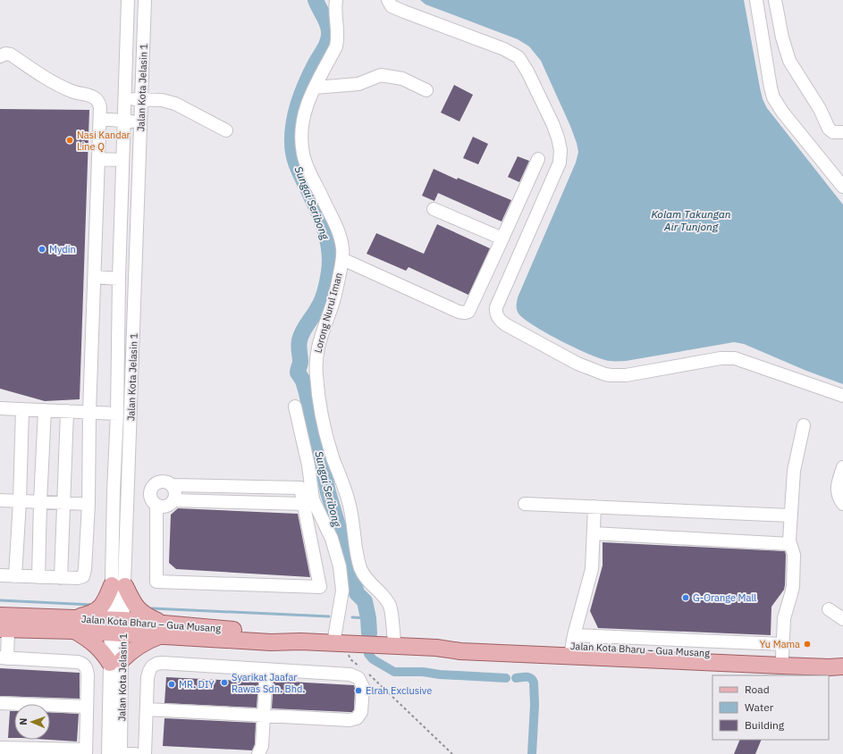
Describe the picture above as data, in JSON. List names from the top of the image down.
{
  "streets": {
    "main road": ["Jalan Kota Bharu – Gua Musang"],
    "street": ["Jalan Kota Jelasin 1", "Lorong Nurul Iman"]
  },
  "crossings": [
    ["Lorong Nurul Iman", "Jalan Kota Bharu – Gua Musang"]
  ],
  "water": ["Sungai Seribong", "Kolam Takungan Air Tunjong"],
  "places": [
    "Nasi Kandar Line Q",
    "Mydin",
    "G-Orange Mall",
    "Yu Mama",
    "Syarikat Jaafar Rawas Sdn. Bhd.",
    "MR. DIY",
    "Elrah Exclusive"
  ],
  "legend": ["Road", "Water", "Building"],
  "north": "left"
}
